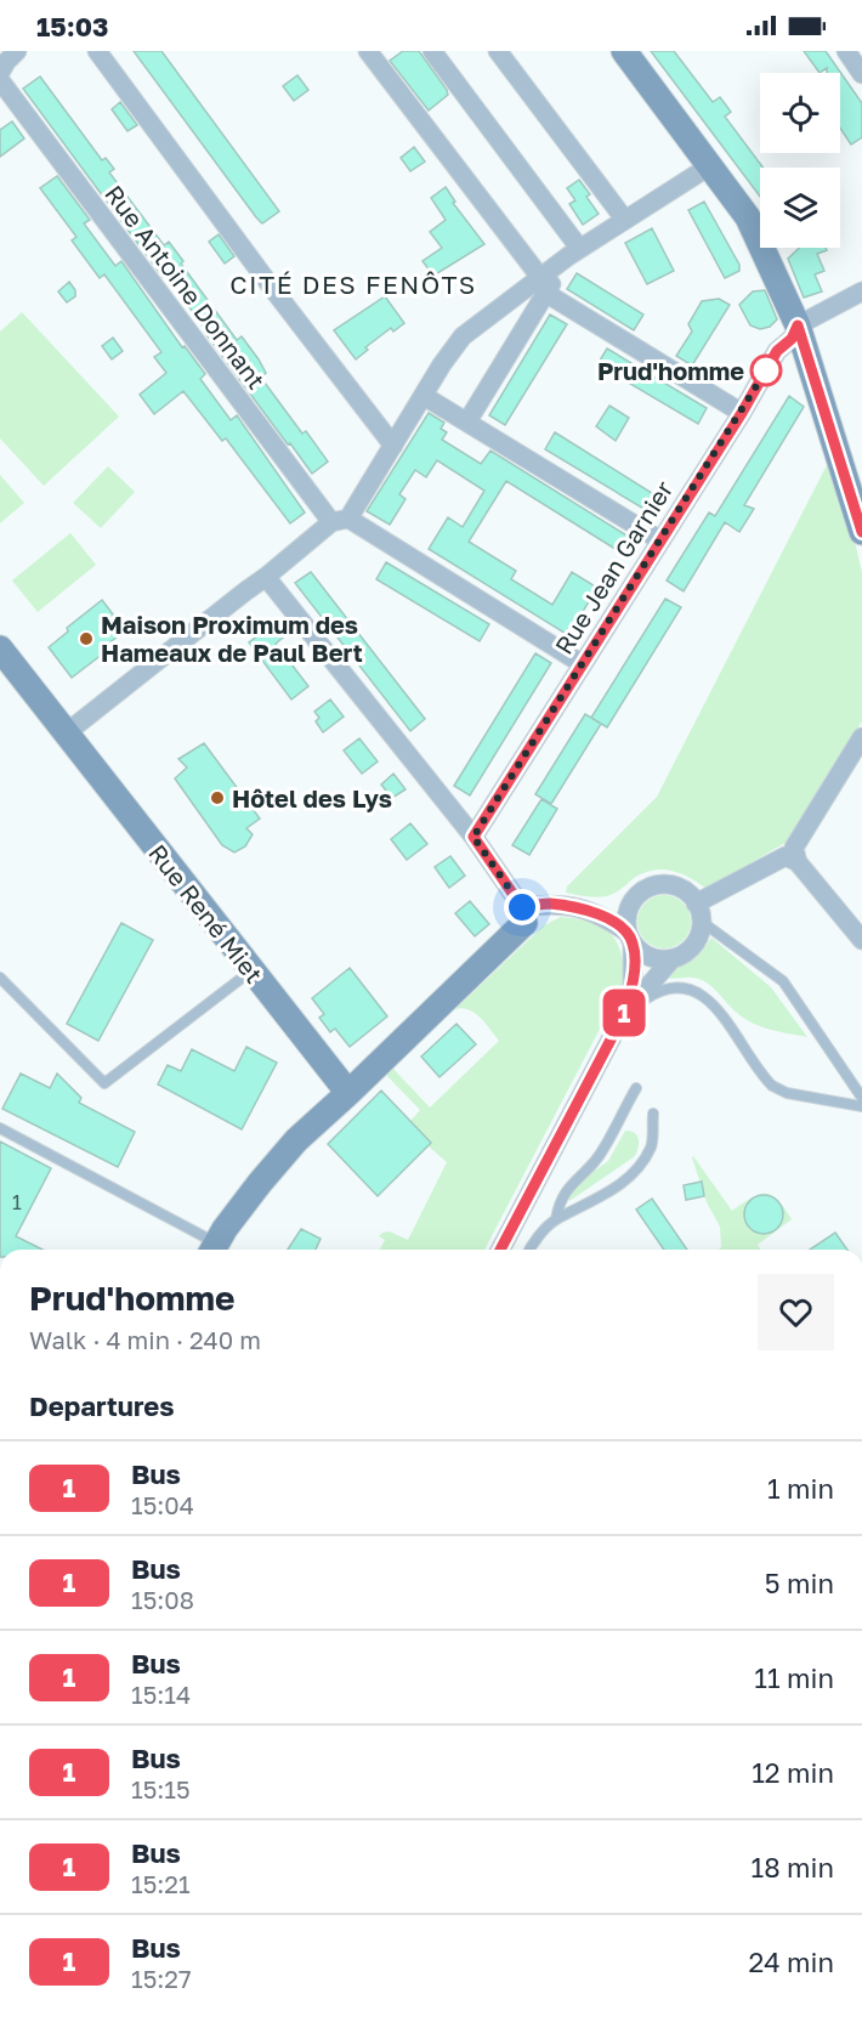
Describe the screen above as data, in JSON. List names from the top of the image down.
{
  "streets": {
    "street": ["Rue Antoine Donnant", "Rue Jean Garnier", "Rue René Miet"]
  },
  "districts": ["CITÉ DES FENÔTS"],
  "places": ["Prud'homme", "Maison Proximum des Hameaux de Paul Bert", "Hôtel des Lys"],
  "lines": ["bus line 1"],
  "house_numbers": ["1"],
  "page": {
    "status": "15:03",
    "on_map": "1",
    "heading": [
      ["Prud'homme", "Walk · 4 min · 240 m"],
      "Departures"
    ],
    "list": [
      {
        "mark": "1",
        "name": "Bus",
        "note": "15:04",
        "value": "1 min"
      },
      {
        "mark": "1",
        "name": "Bus",
        "note": "15:08",
        "value": "5 min"
      },
      {
        "mark": "1",
        "name": "Bus",
        "note": "15:14",
        "value": "11 min"
      },
      {
        "mark": "1",
        "name": "Bus",
        "note": "15:15",
        "value": "12 min"
      },
      {
        "mark": "1",
        "name": "Bus",
        "note": "15:21",
        "value": "18 min"
      },
      {
        "mark": "1",
        "name": "Bus",
        "note": "15:27",
        "value": "24 min"
      }
    ]
  }
}
